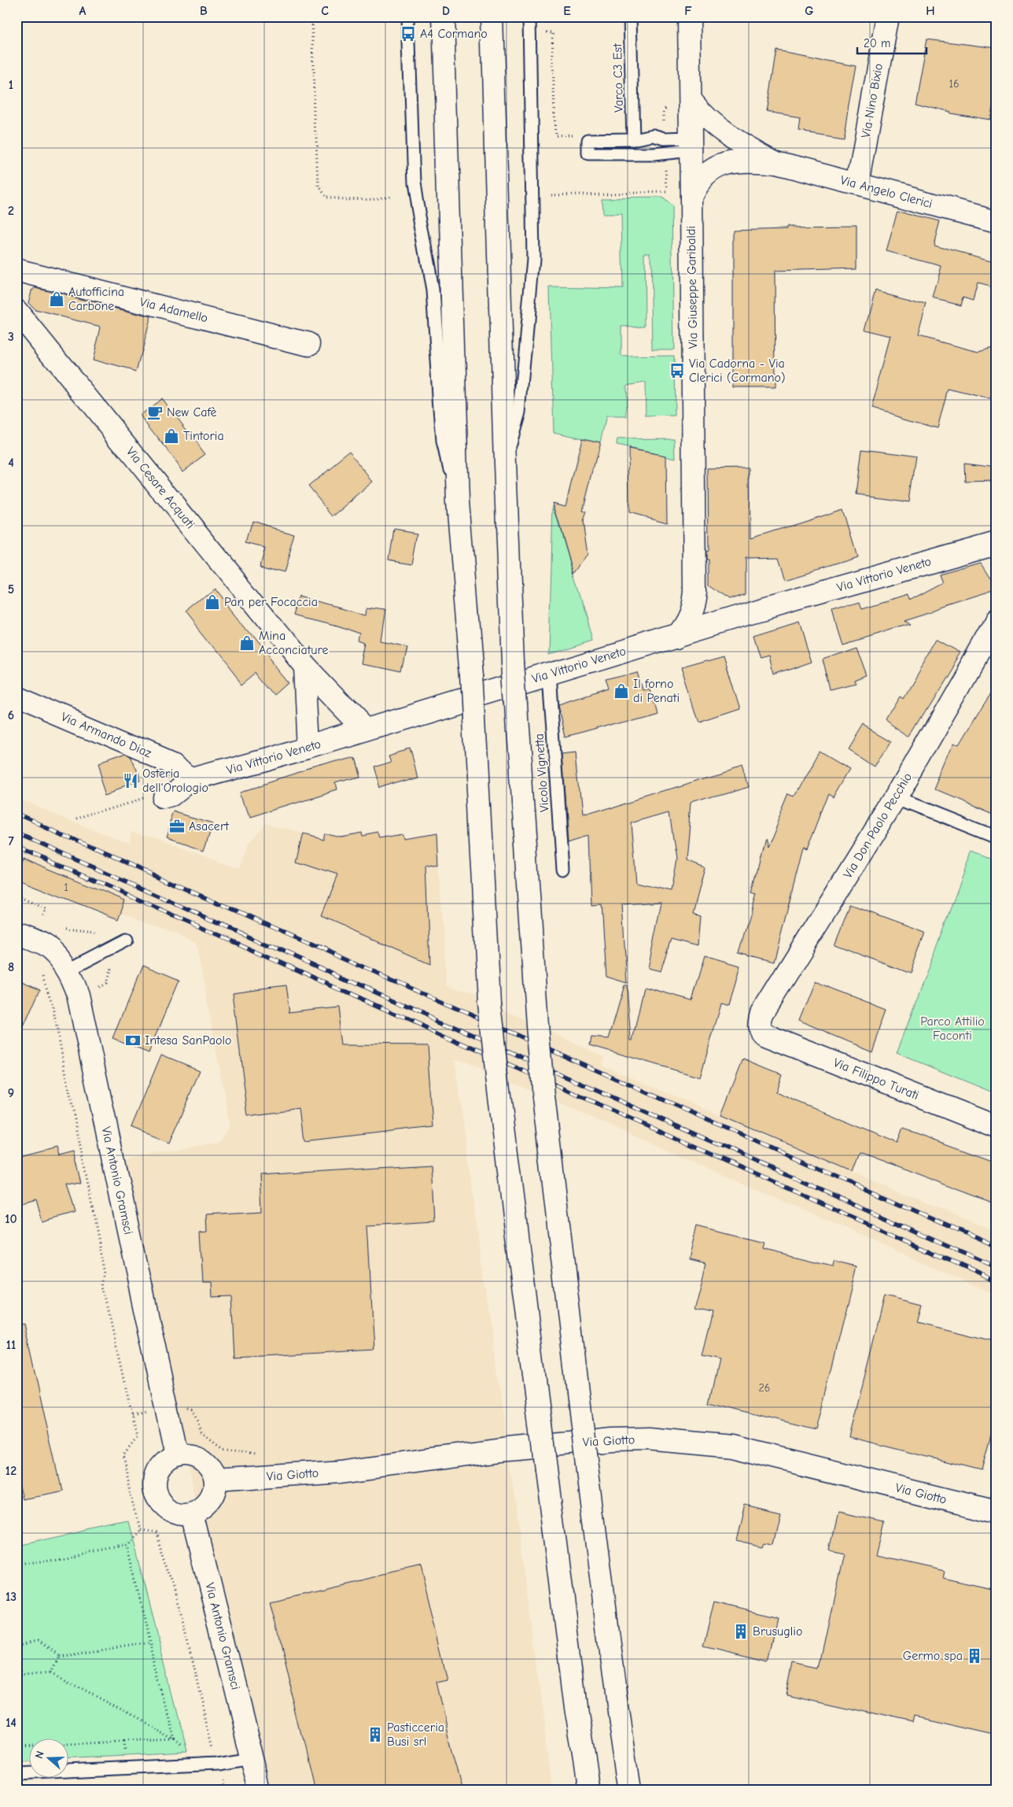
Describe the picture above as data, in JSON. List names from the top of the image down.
{
  "streets": {
    "main road": [
      "Via Nino Bixio",
      "Via Angelo Clerici",
      "Via Giuseppe Garibaldi",
      "Via Adamello",
      "Via Cesare Acquati",
      "Via Vittorio Veneto",
      "Via Armando Diaz",
      "Via Don Paolo Pecchio",
      "Via Filippo Turati",
      "Via Antonio Gramsci",
      "Via Giotto"
    ],
    "lane": ["Varco C3 Est", "Vicolo Vignetta"]
  },
  "crossings": [
    ["Via Nino Bixio", "Via Angelo Clerici"],
    ["Via Angelo Clerici", "Via Giuseppe Garibaldi"],
    ["Via Giuseppe Garibaldi", "Via Vittorio Veneto"],
    ["Via Cesare Acquati", "Via Vittorio Veneto"],
    ["Via Vittorio Veneto", "Via Armando Diaz"],
    ["Via Vittorio Veneto", "Vicolo Vignetta"],
    ["Via Don Paolo Pecchio", "Via Filippo Turati"],
    ["Via Antonio Gramsci", "Via Giotto"]
  ],
  "parks": ["Parco Attilio Faconti"],
  "places": {
    "bus stop": ["A4 Cormano", "Via Cadorna - Via Clerici (Cormano)"],
    "shop": [
      "Autofficina Carbone",
      "Tintoria",
      "Pan per Focaccia",
      "Mina Acconciature",
      "Il forno di Penati"
    ],
    "cafe": ["New Cafè"],
    "restaurant": ["Osteria dell'Orologio"],
    "office": ["Asacert"],
    "bank": ["Intesa SanPaolo"],
    "building": ["Brusuglio", "Germo spa", "Pasticceria Busi srl"]
  },
  "house_numbers": ["16", "1", "26"],
  "scale_bar": "20 m",
  "north": "left",
  "grid": {
    "columns": [
      "A",
      "B",
      "C",
      "D",
      "E",
      "F",
      "G",
      "H"
    ],
    "rows": [
      "1",
      "2",
      "3",
      "4",
      "5",
      "6",
      "7",
      "8",
      "9",
      "10",
      "11",
      "12",
      "13",
      "14"
    ]
  }
}
